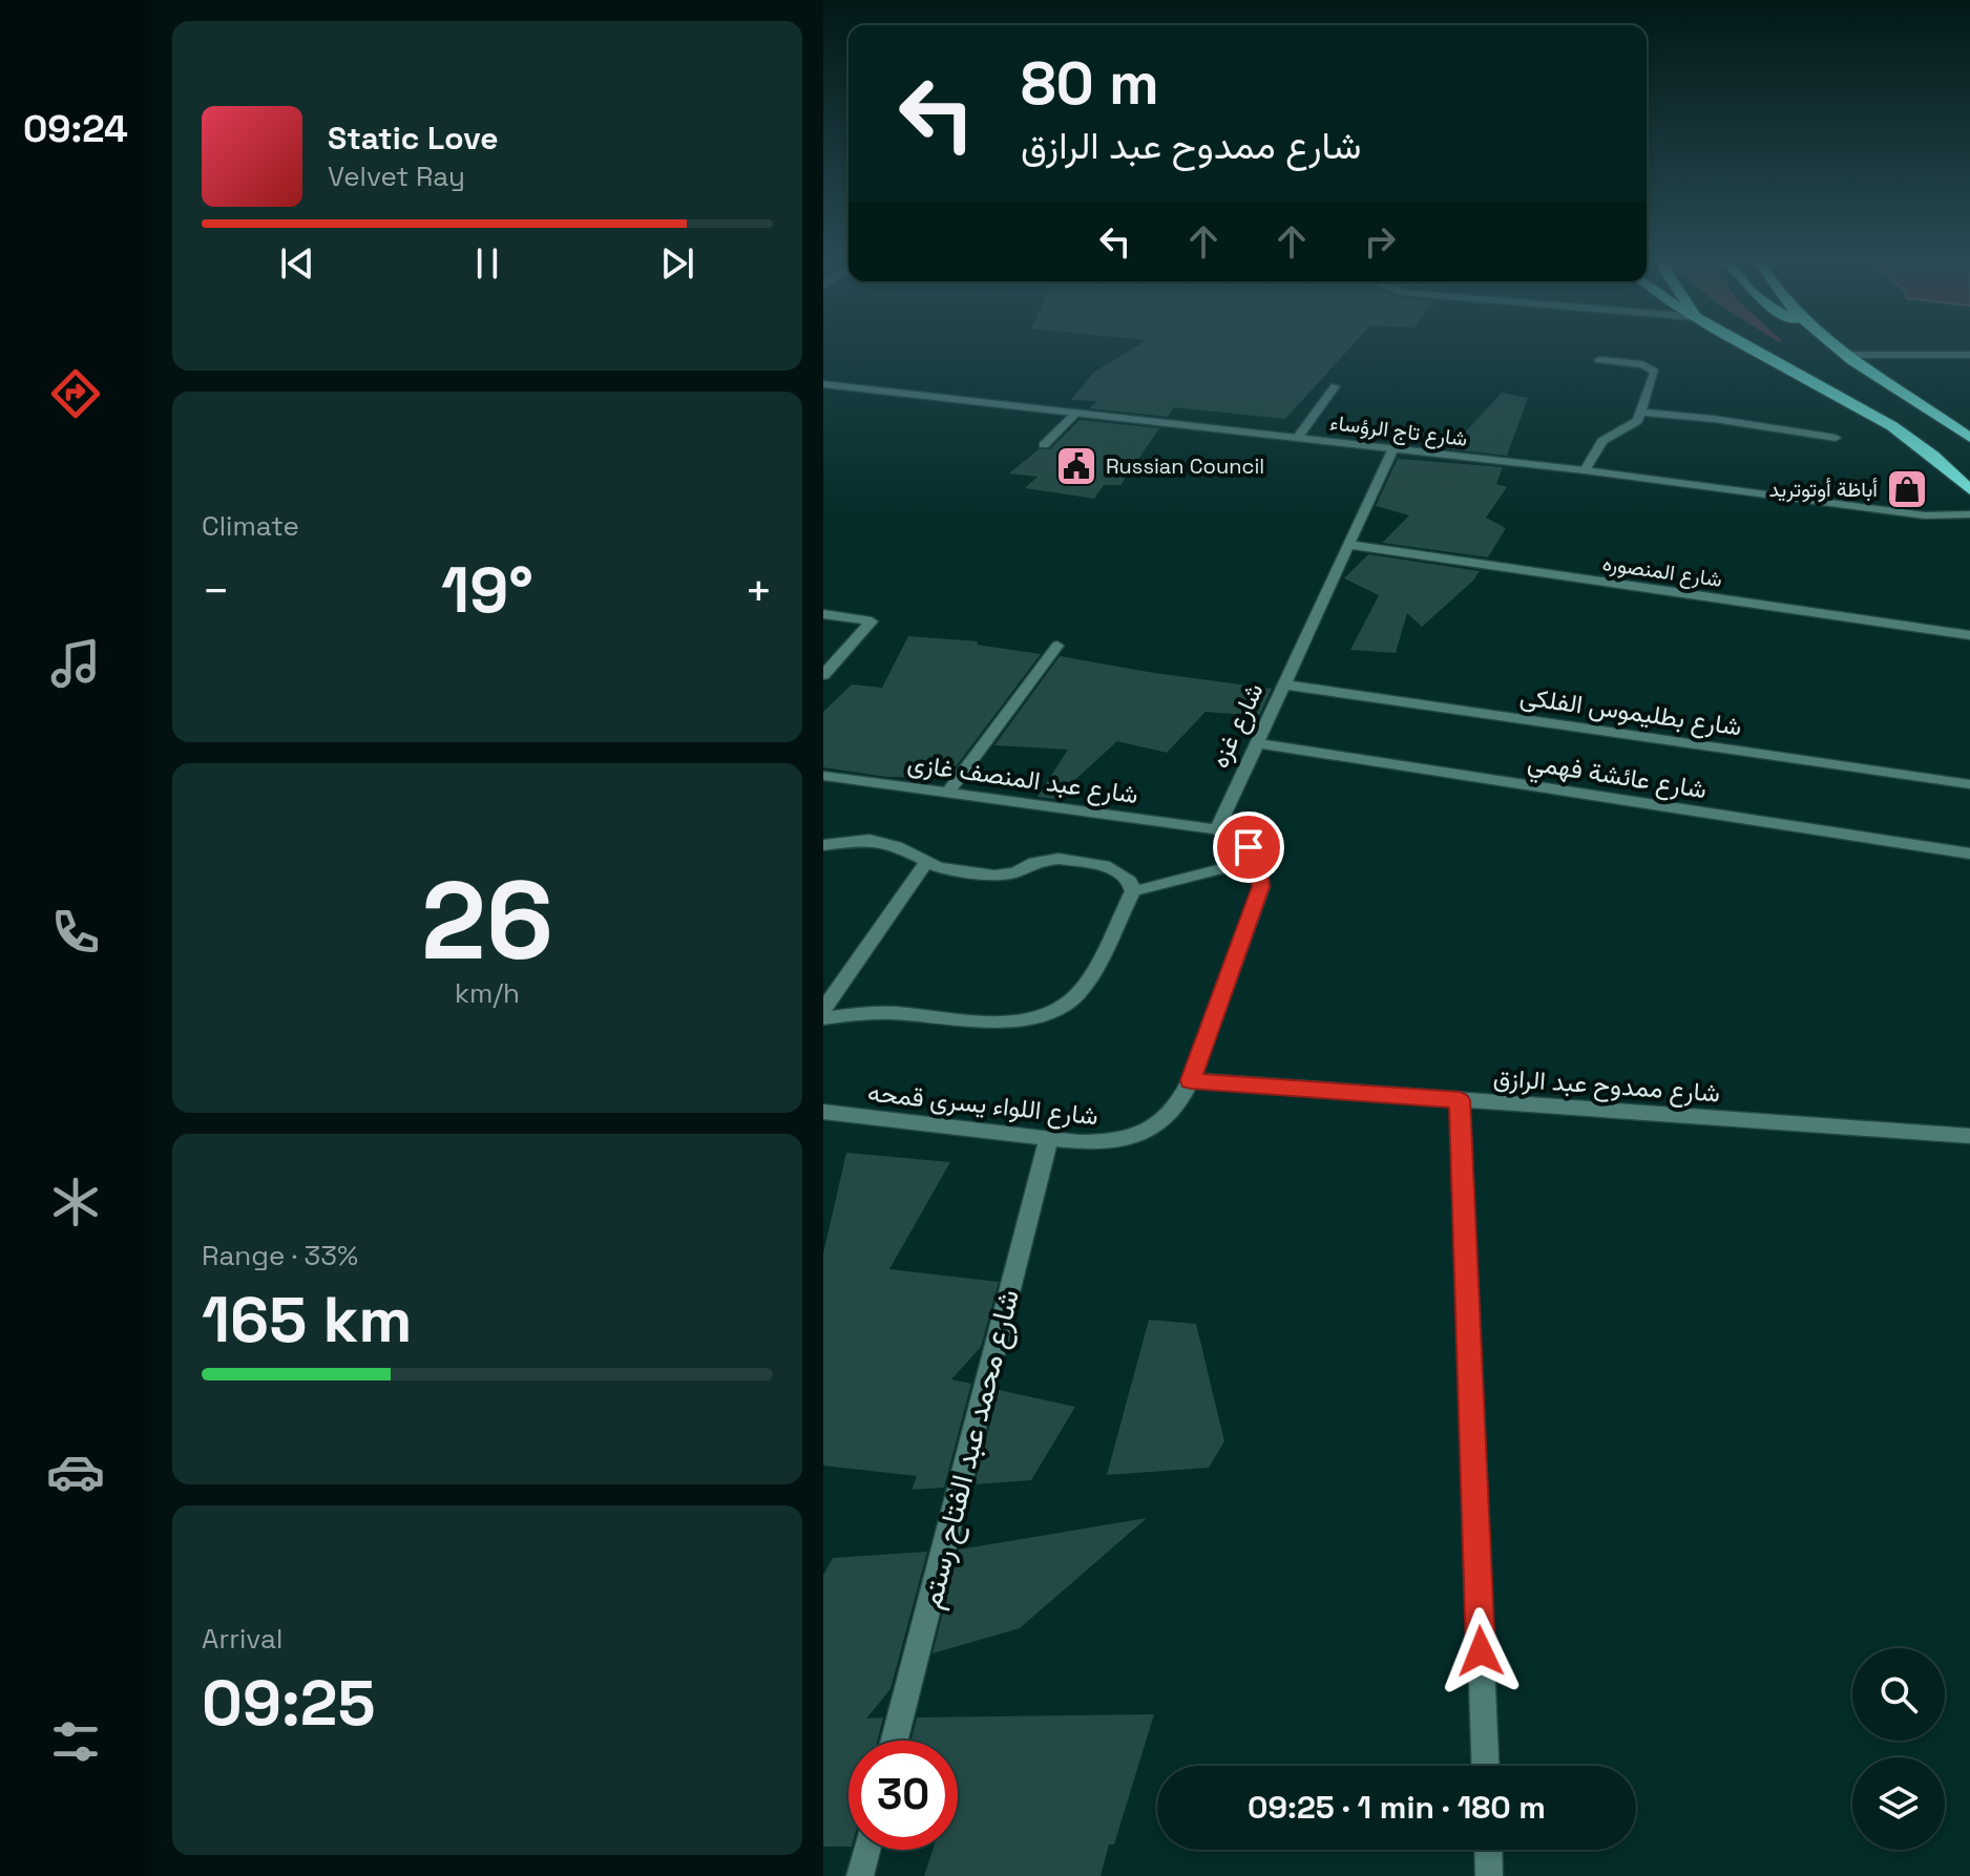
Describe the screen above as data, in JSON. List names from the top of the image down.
{
  "streets": {
    "street": [
      "شارع تاج الرؤساء",
      "شارع المنصوره",
      "شارع بطليموس الفلكى",
      "شارع غزه",
      "شارع عائشة فهمي",
      "شارع عبد المنصف غازى",
      "شارع ممدوح عبد الرازق",
      "شارع اللواء يسرى قمحه",
      "شارع محمد عبد الفتاح رستم"
    ]
  },
  "crossings": [
    ["شارع تاج الرؤساء", "شارع غزه"],
    ["شارع المنصوره", "شارع غزه"],
    ["شارع بطليموس الفلكى", "شارع غزه"],
    ["شارع غزه", "شارع عائشة فهمي"],
    ["شارع غزه", "شارع عبد المنصف غازى"],
    ["شارع ممدوح عبد الرازق", "شارع اللواء يسرى قمحه"],
    ["شارع اللواء يسرى قمحه", "شارع محمد عبد الفتاح رستم"]
  ],
  "places": {
    "public building": ["Russian Council"],
    "shop": ["أباظة أوتوتريد"]
  },
  "page": {
    "tabs": "09:24",
    "turn": ["80 m", "شارع ممدوح عبد الرازق"],
    "song": ["Static Love", "Velvet Ray"],
    "tile": [
      "Climate",
      ["26", "km/h"],
      ["Range · 33%", "165 km"],
      ["Arrival", "09:25"]
    ],
    "heat": ["−", "19°", "+"],
    "limit": "30",
    "trip": "09:25 · 1 min · 180 m"
  }
}
